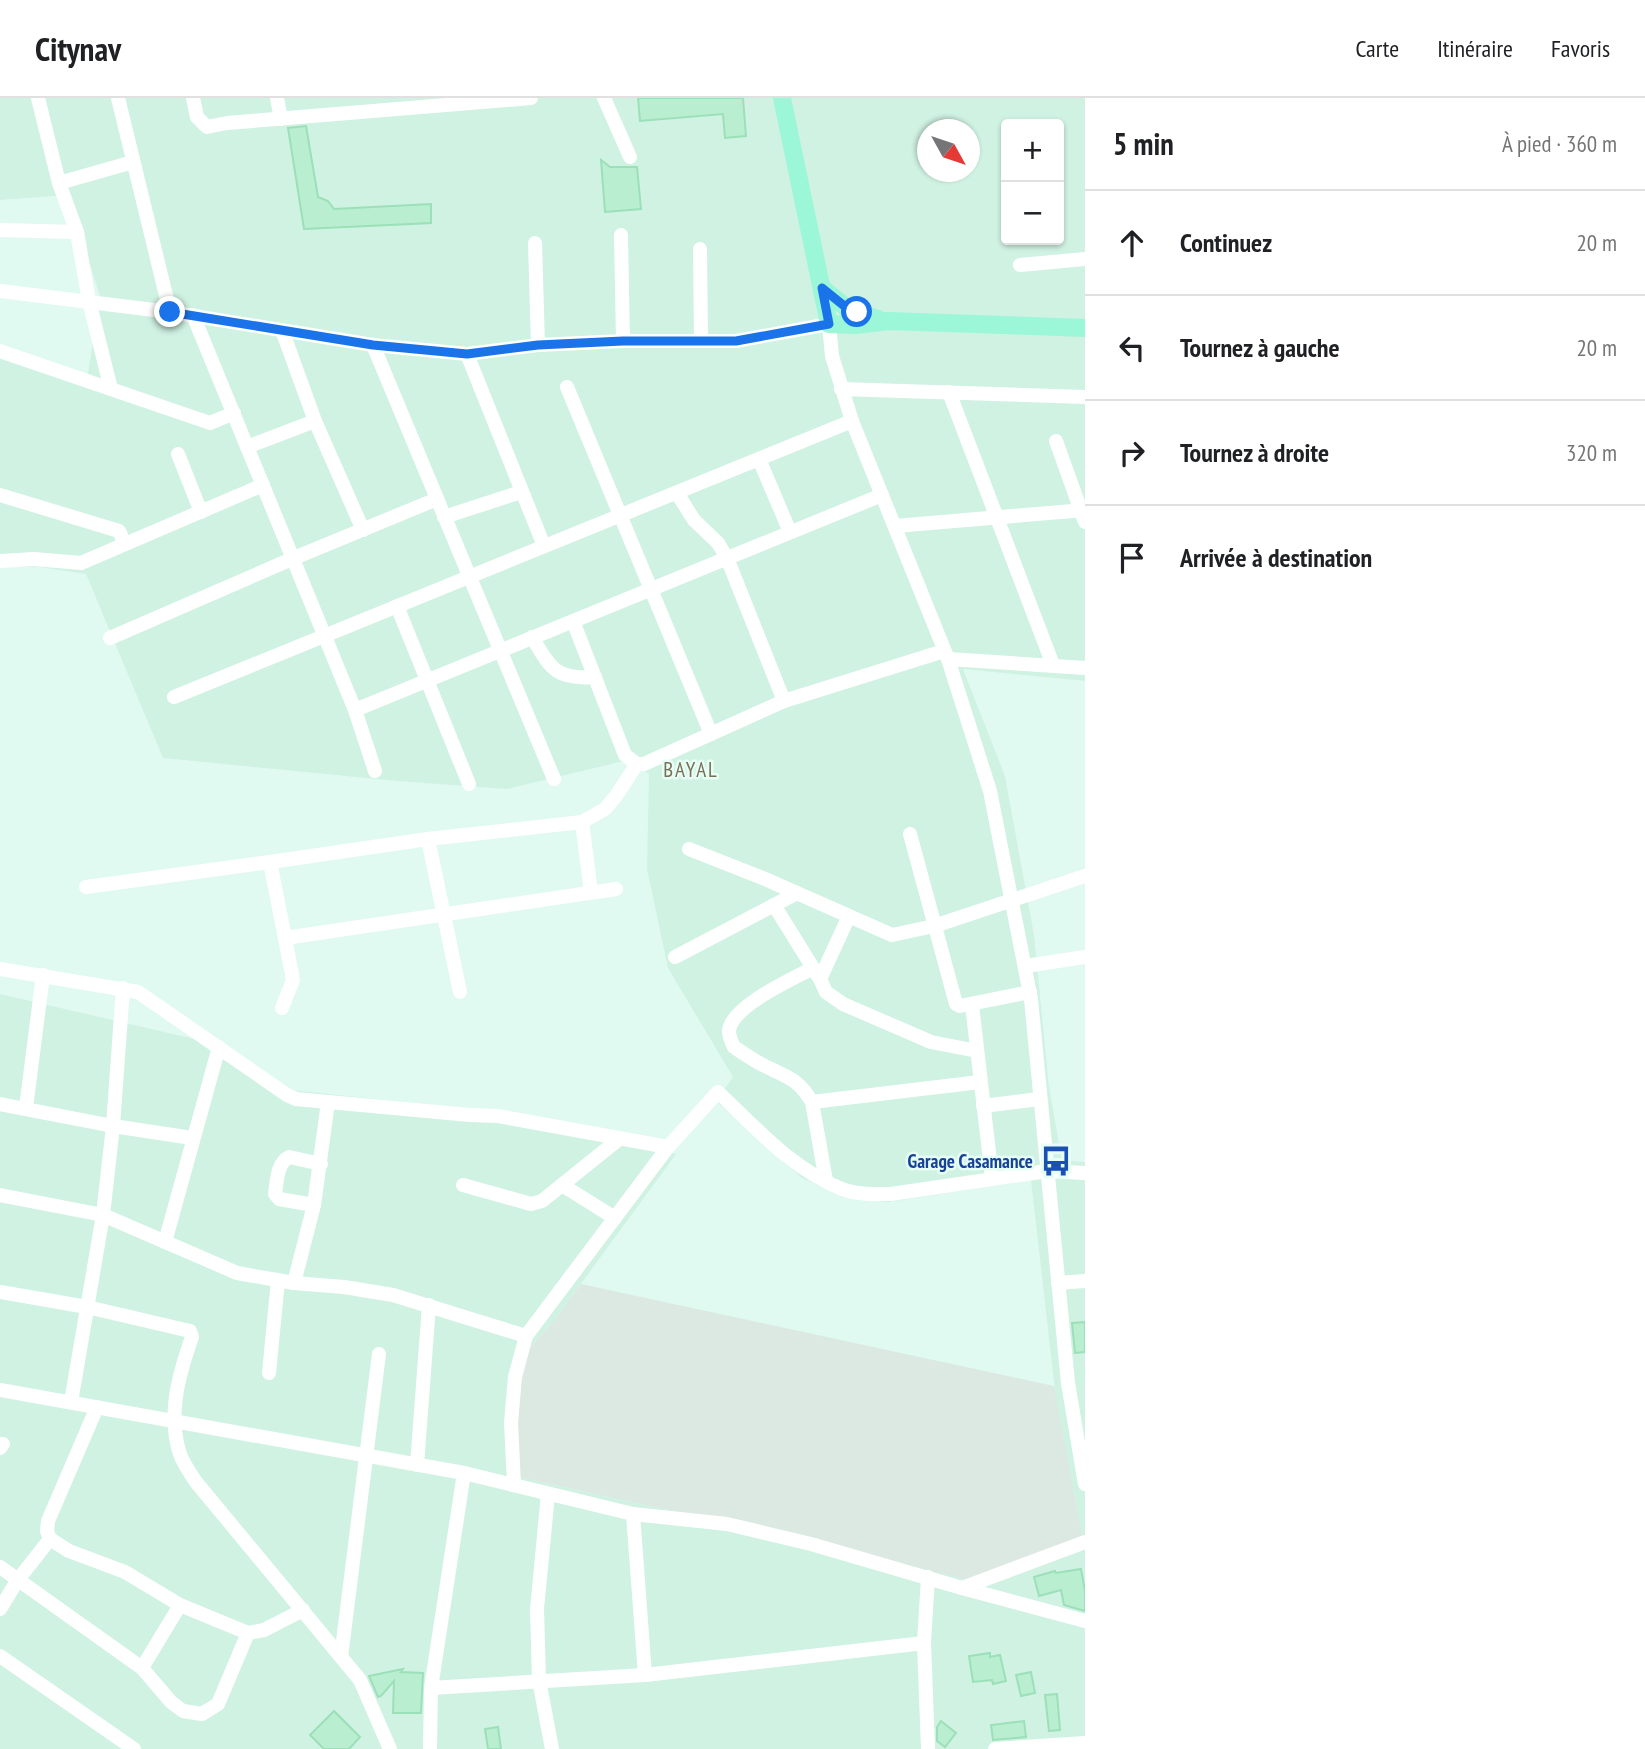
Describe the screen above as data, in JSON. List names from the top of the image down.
{
  "districts": ["BAYAL"],
  "places": {
    "bus stop": ["Garage Casamance"]
  },
  "north": "bottom right",
  "page": {
    "header": "Citynav",
    "nav": ["Carte", "Itinéraire", "Favoris"],
    "heading": ["5 min", "À pied · 360 m"],
    "map_buttons": ["+", "−"],
    "list": [
      ["Continuez", "20 m"],
      ["Tournez à gauche", "20 m"],
      ["Tournez à droite", "320 m"],
      "Arrivée à destination"
    ]
  }
}
